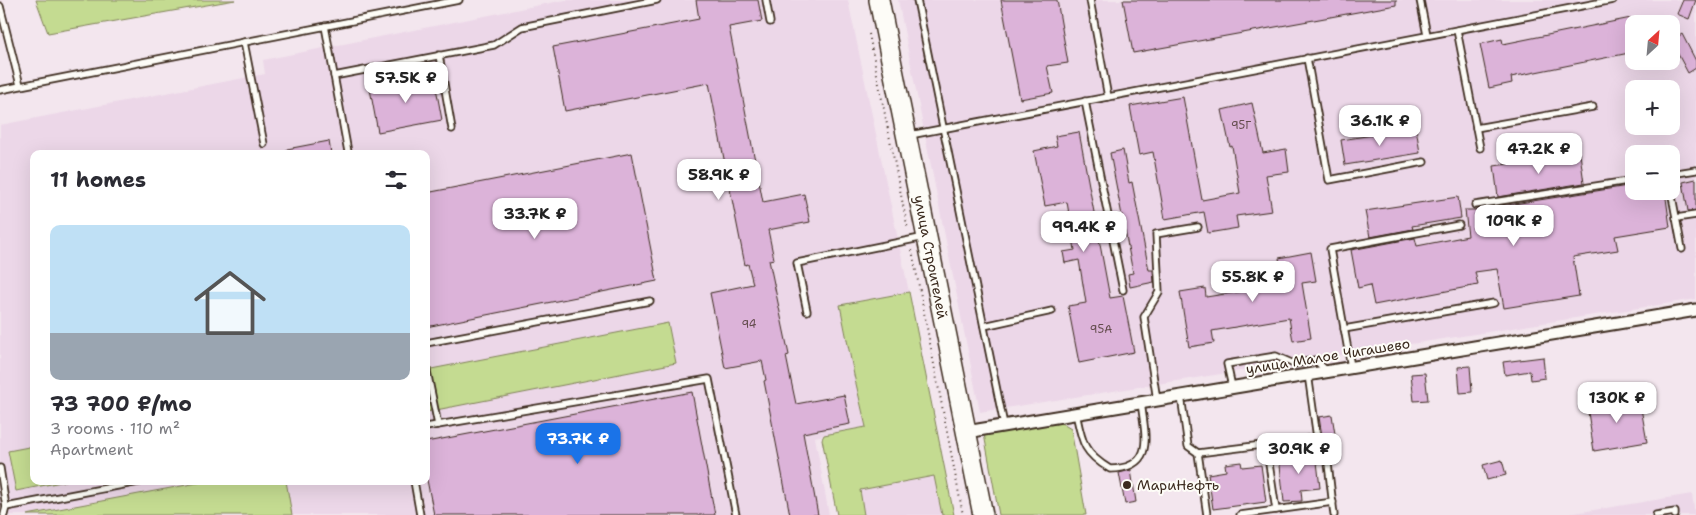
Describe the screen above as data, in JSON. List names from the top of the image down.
{
  "streets": {
    "main road": ["улица Строителей"],
    "street": ["улица Малое Чигашево"]
  },
  "crossings": [
    ["улица Строителей", "улица Малое Чигашево"]
  ],
  "places": ["МариНефть"],
  "house_numbers": ["95Г", "94", "95А"],
  "north": "top right",
  "page": {
    "map_buttons": ["+", "−"],
    "price": [
      "57.5K ₽",
      "36.1K ₽",
      "47.2K ₽",
      "58.9K ₽",
      "33.7K ₽",
      "109K ₽",
      "99.4K ₽",
      "55.8K ₽",
      "130K ₽",
      "73.7K ₽",
      "30.9K ₽"
    ],
    "heading": "11 homes",
    "list": [
      {
        "name": "73 700 ₽/mo",
        "note": "3 rooms · 110 m² · Apartment"
      }
    ]
  }
}
